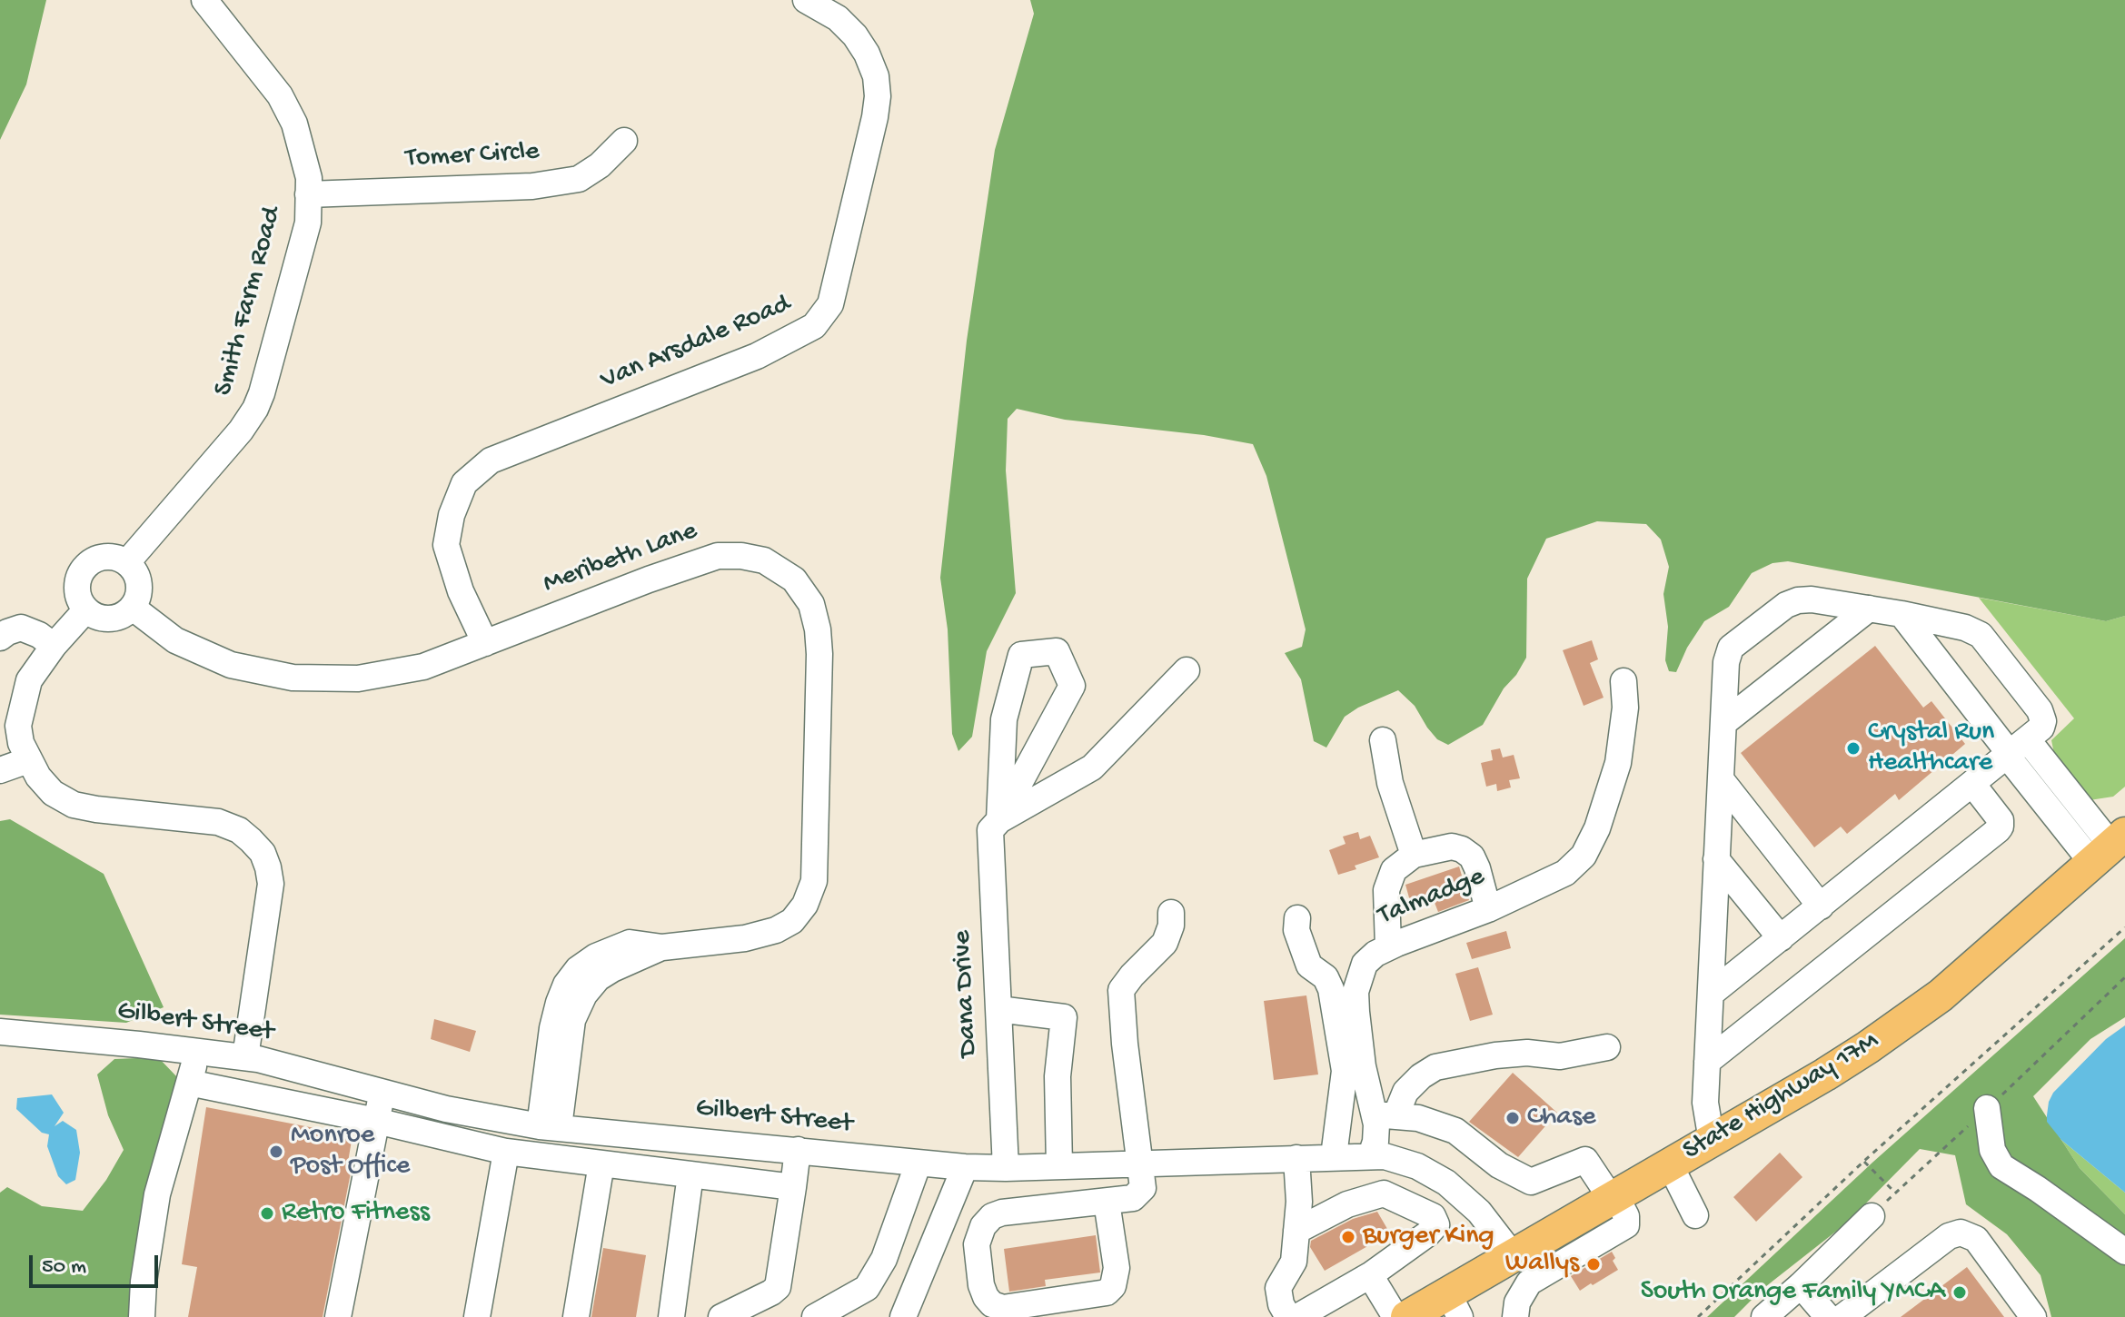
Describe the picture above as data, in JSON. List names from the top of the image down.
{
  "streets": {
    "main road": ["State Highway 17M"],
    "street": [
      "Tomer Circle",
      "Smith Farm Road",
      "Van Arsdale Road",
      "Meribeth Lane",
      "Talmadge",
      "Dana Drive",
      "Gilbert Street"
    ]
  },
  "crossings": [
    ["Tomer Circle", "Smith Farm Road"],
    ["Smith Farm Road", "Meribeth Lane"],
    ["Van Arsdale Road", "Meribeth Lane"],
    ["Meribeth Lane", "Gilbert Street"],
    ["Talmadge", "Gilbert Street"],
    ["Dana Drive", "Gilbert Street"],
    ["Gilbert Street", "State Highway 17M"]
  ],
  "places": [
    "Crystal Run Healthcare",
    "Chase",
    "Monroe Post Office",
    "Retro Fitness",
    "Burger King",
    "Wallys",
    "South Orange Family YMCA"
  ],
  "scale_bar": "50 m"
}
